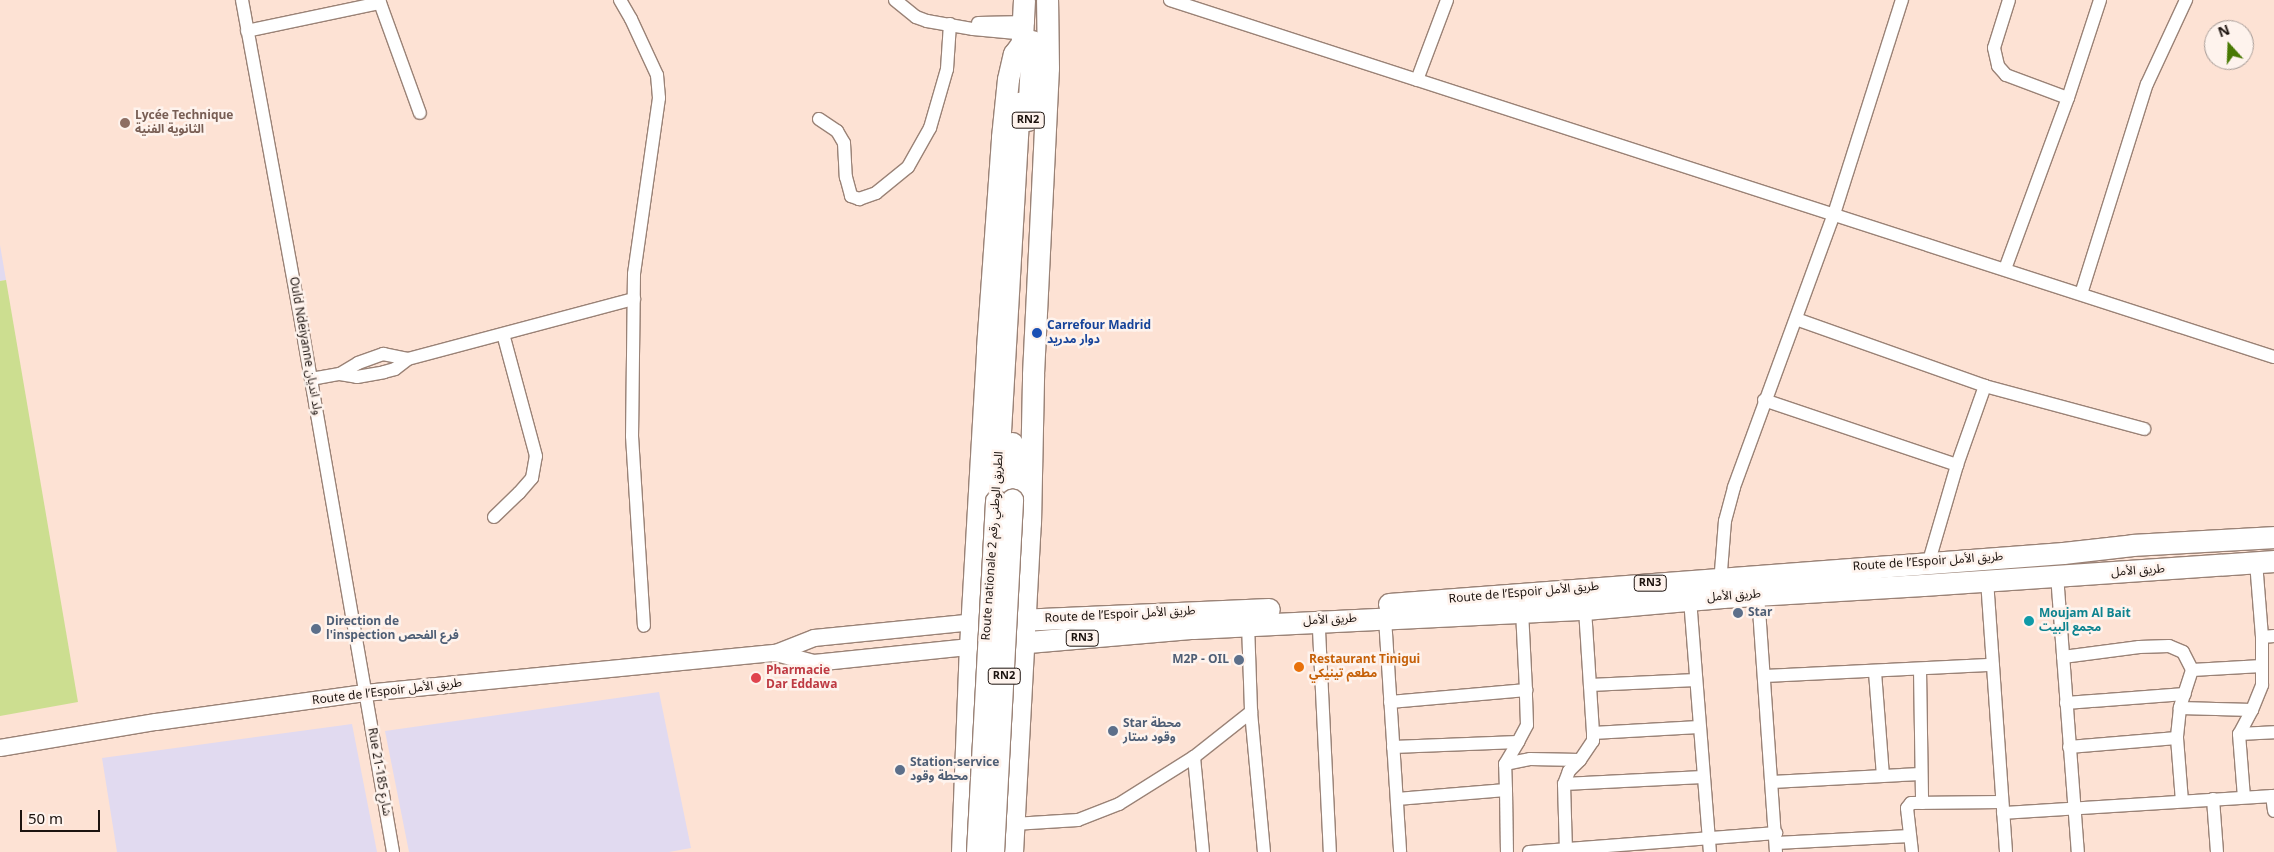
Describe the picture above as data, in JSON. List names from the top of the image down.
{
  "streets": {
    "highway": [
      "RN2",
      "Route nationale الطريق الوطني رقم 2",
      "Route de l’Espoir طريق الأمل",
      "طريق الأمل",
      "RN3"
    ],
    "street": ["Ould Ndeiyanne ولد انديان", "Rue 21-185 شارع"]
  },
  "crossings": [
    ["RN2", "Route nationale الطريق الوطني رقم 2"],
    ["Ould Ndeiyanne ولد انديان", "Route de l’Espoir طريق الأمل"],
    ["Ould Ndeiyanne ولد انديان", "Rue 21-185 شارع"],
    ["Route de l’Espoir طريق الأمل", "طريق الأمل"],
    ["Route de l’Espoir طريق الأمل", "Rue 21-185 شارع"]
  ],
  "places": [
    "Lycée Technique الثانوية الفنية",
    "Carrefour Madrid دوار مدريد",
    "Star",
    "Moujam Al Bait مجمع البيت",
    "Direction de l'inspection فرع الفحص",
    "M2P - OIL",
    "Restaurant Tinigui مطعم تينيكي",
    "Pharmacie Dar Eddawa",
    "Star محطة وقود ستار",
    "Station-service محطة وقود"
  ],
  "scale_bar": "50 m",
  "north": "top"
}
